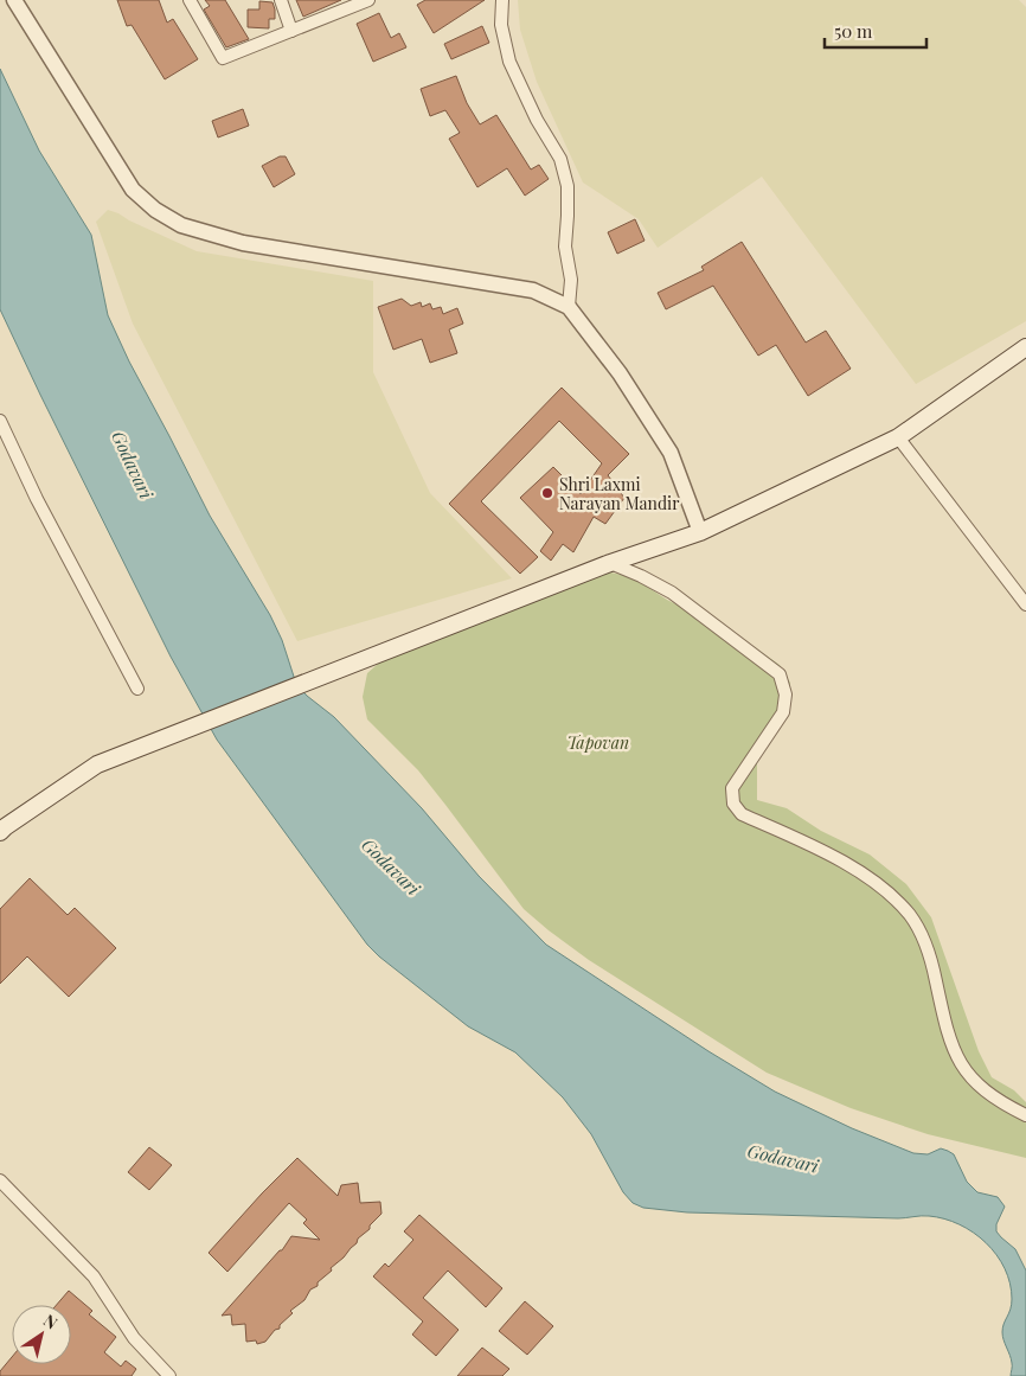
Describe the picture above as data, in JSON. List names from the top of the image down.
{
  "water": ["Godavari"],
  "parks": ["Tapovan"],
  "places": ["Shri Laxmi Narayan Mandir"],
  "scale_bar": "50 m",
  "north": "top right"
}
